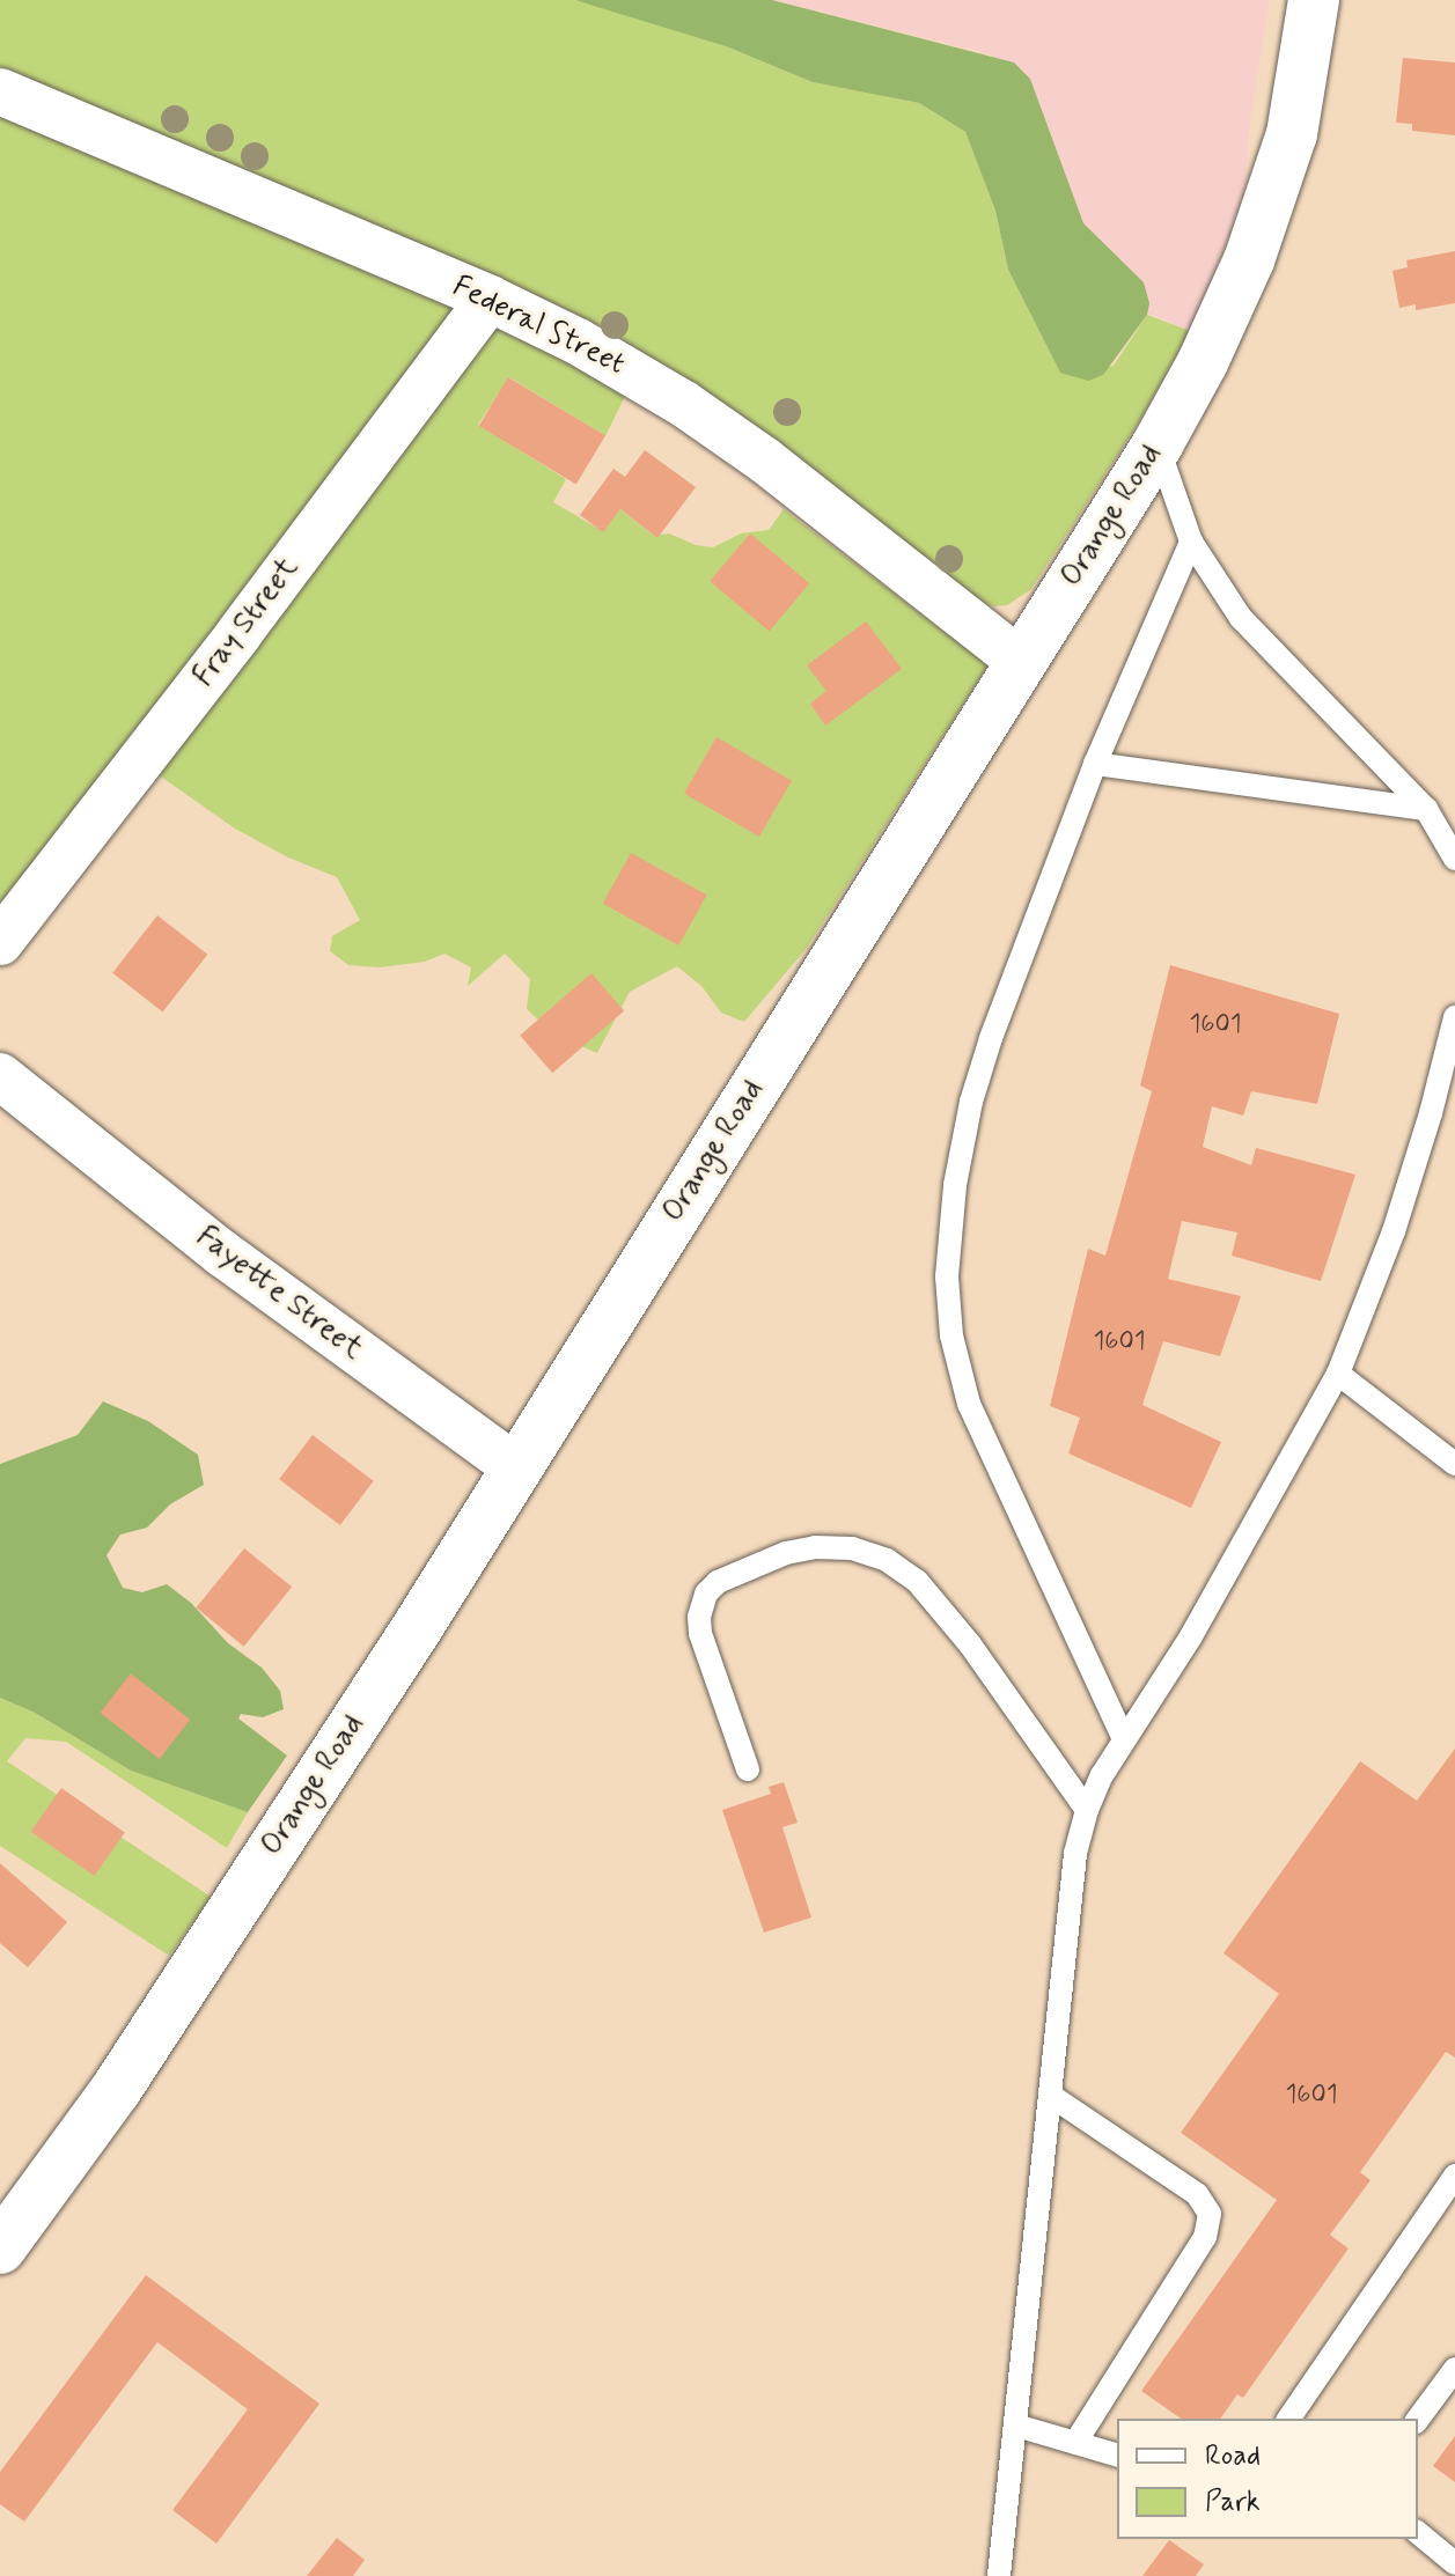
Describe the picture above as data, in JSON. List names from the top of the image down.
{
  "streets": {
    "main road": ["Orange Road"],
    "street": ["Federal Street", "Fray Street", "Fayette Street"]
  },
  "crossings": [
    ["Federal Street", "Orange Road"],
    ["Federal Street", "Fray Street"],
    ["Orange Road", "Fayette Street"]
  ],
  "house_numbers": ["1601", "1601", "1601"],
  "legend": ["Road", "Park"]
}
